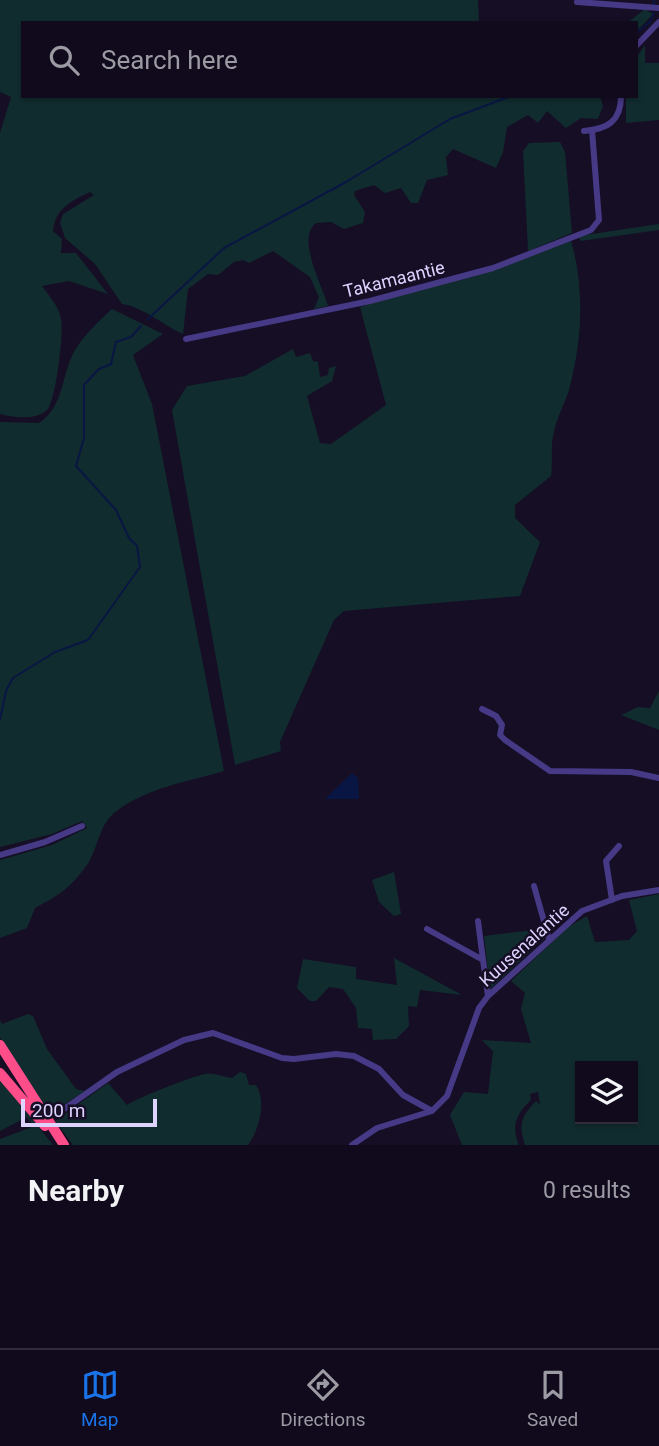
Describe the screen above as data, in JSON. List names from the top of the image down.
{
  "streets": {
    "street": ["Takamaantie", "Kuusenalantie"]
  },
  "scale_bar": "200 m",
  "page": {
    "search": "Search here",
    "scale": "200 m",
    "heading": ["Nearby", "0 results"],
    "nav": ["Map", "Directions", "Saved"]
  }
}
